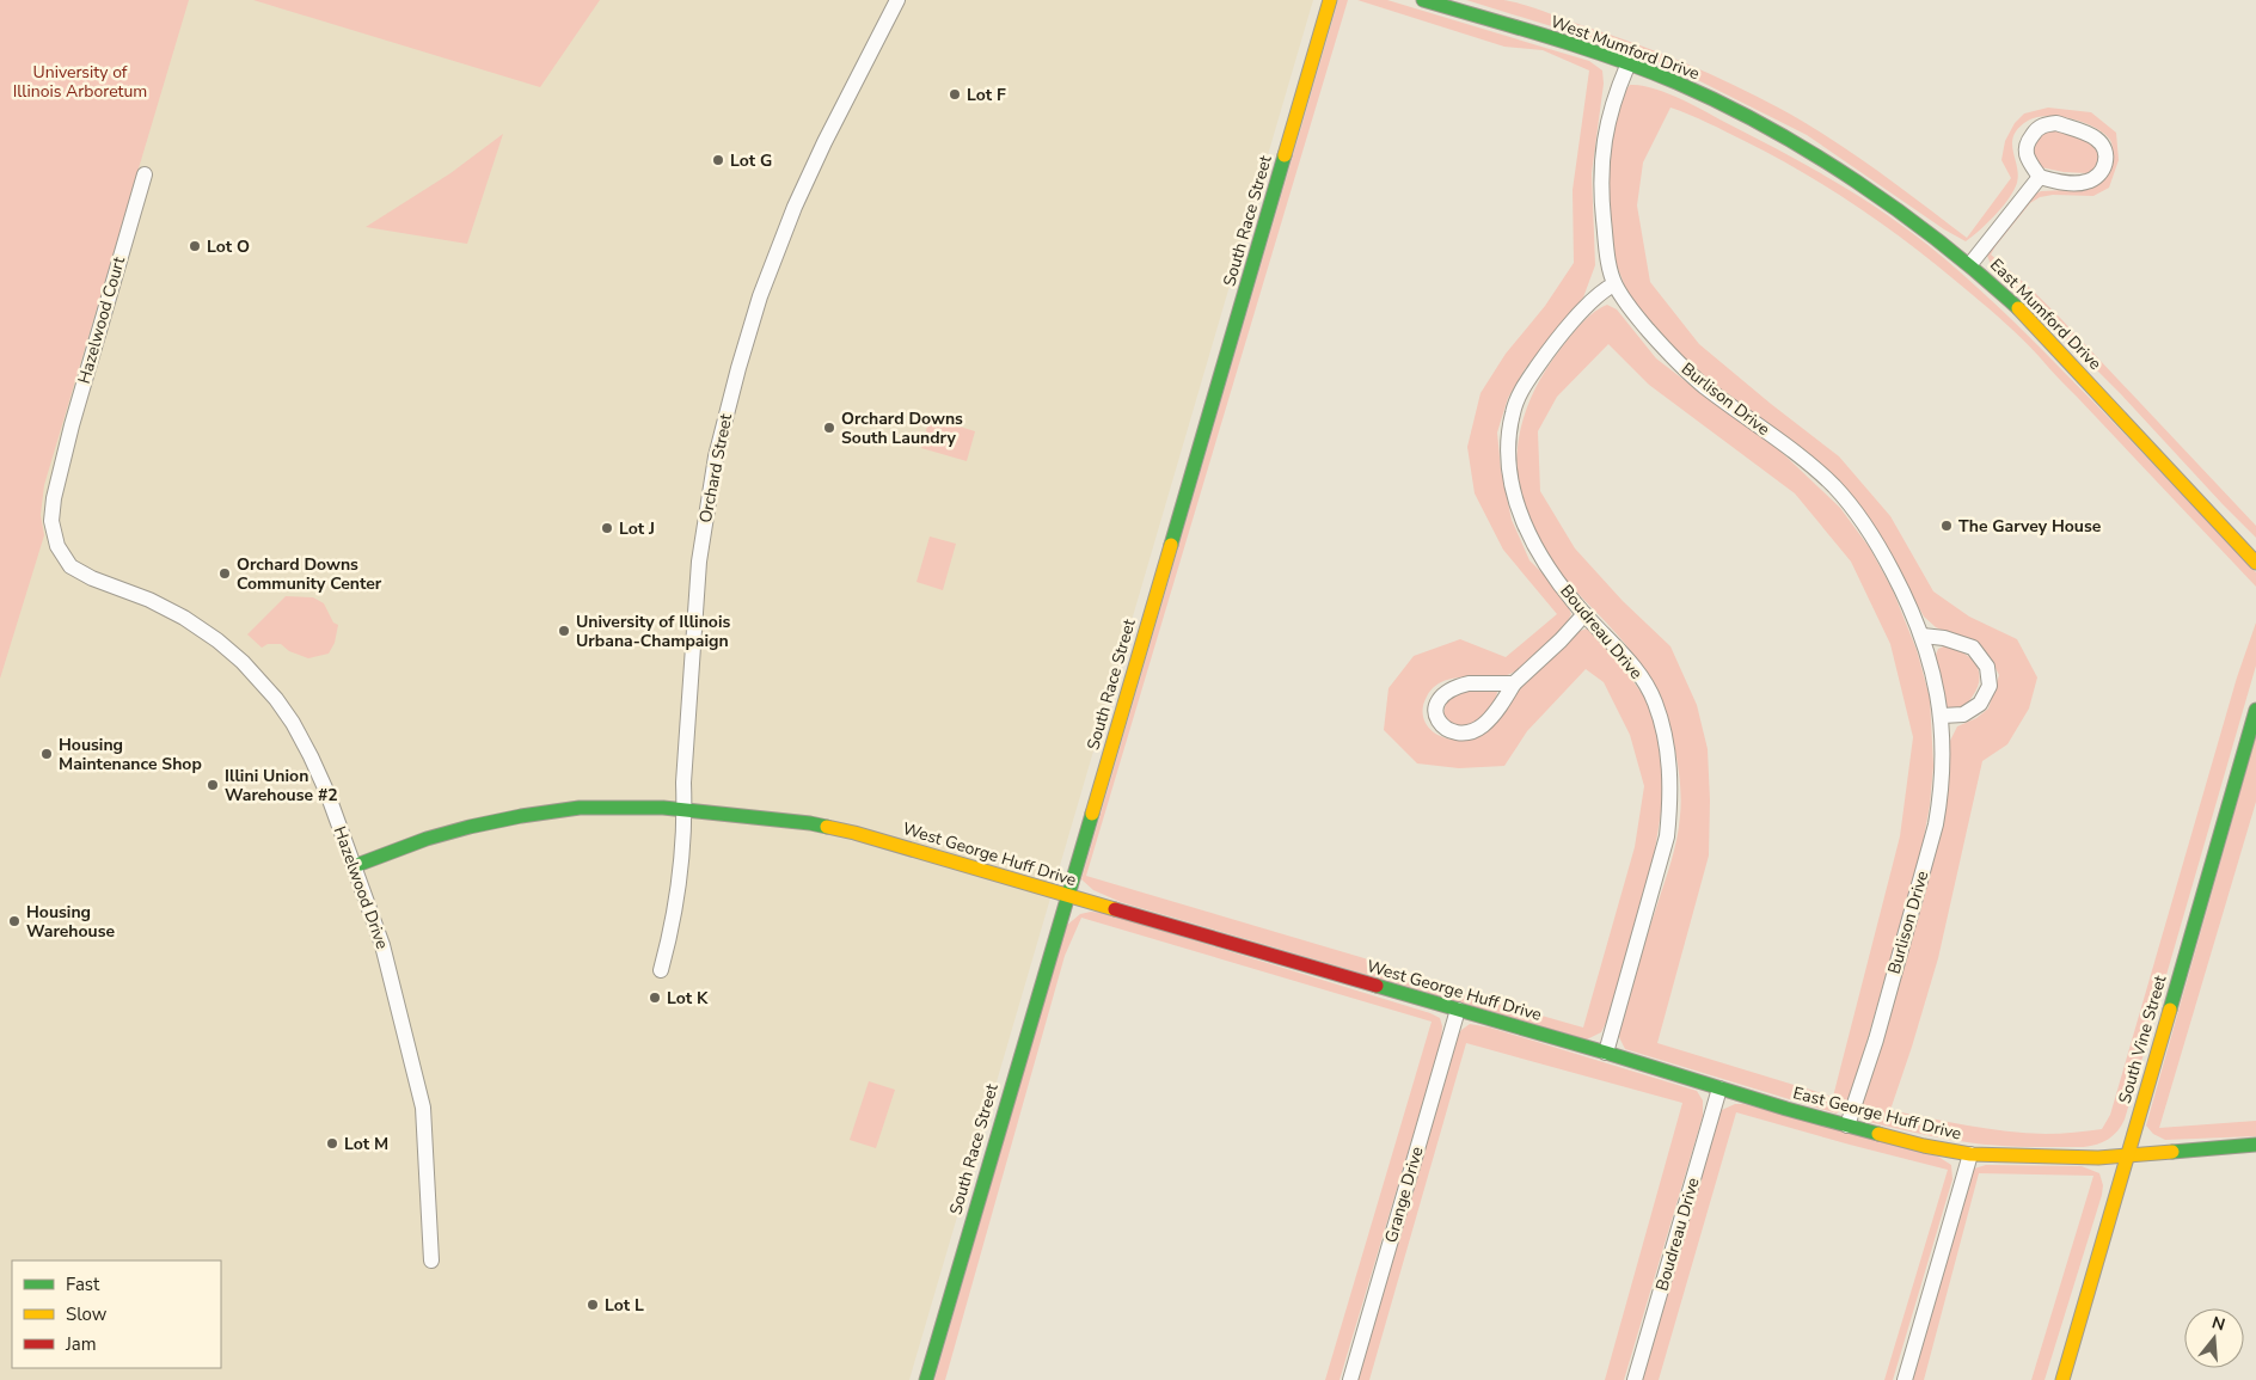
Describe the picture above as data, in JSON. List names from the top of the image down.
{
  "streets": {
    "street": [
      "West Mumford Drive",
      "South Race Street",
      "East Mumford Drive",
      "Hazelwood Court",
      "Burlison Drive",
      "Orchard Street",
      "Boudreau Drive",
      "West George Huff Drive",
      "Hazelwood Drive",
      "South Vine Street",
      "East George Huff Drive",
      "Grange Drive"
    ]
  },
  "crossings": [
    ["West Mumford Drive", "East Mumford Drive"],
    ["West Mumford Drive", "Burlison Drive"],
    ["South Race Street", "West George Huff Drive"],
    ["Hazelwood Court", "Hazelwood Drive"],
    ["Burlison Drive", "Boudreau Drive"],
    ["Burlison Drive", "East George Huff Drive"],
    ["Orchard Street", "West George Huff Drive"],
    ["Boudreau Drive", "West George Huff Drive"],
    ["Boudreau Drive", "East George Huff Drive"],
    ["West George Huff Drive", "Hazelwood Drive"],
    ["West George Huff Drive", "East George Huff Drive"],
    ["West George Huff Drive", "Grange Drive"],
    ["South Vine Street", "East George Huff Drive"]
  ],
  "parks": ["University of Illinois Arboretum"],
  "places": [
    "Lot F",
    "Lot G",
    "Lot O",
    "Orchard Downs South Laundry",
    "The Garvey House",
    "Lot J",
    "Orchard Downs Community Center",
    "University of Illinois Urbana-Champaign",
    "Housing Maintenance Shop",
    "Illini Union Warehouse #2",
    "Housing Warehouse",
    "Lot K",
    "Lot M",
    "Lot L"
  ],
  "legend": ["Fast", "Slow", "Jam"],
  "north": "top"
}
